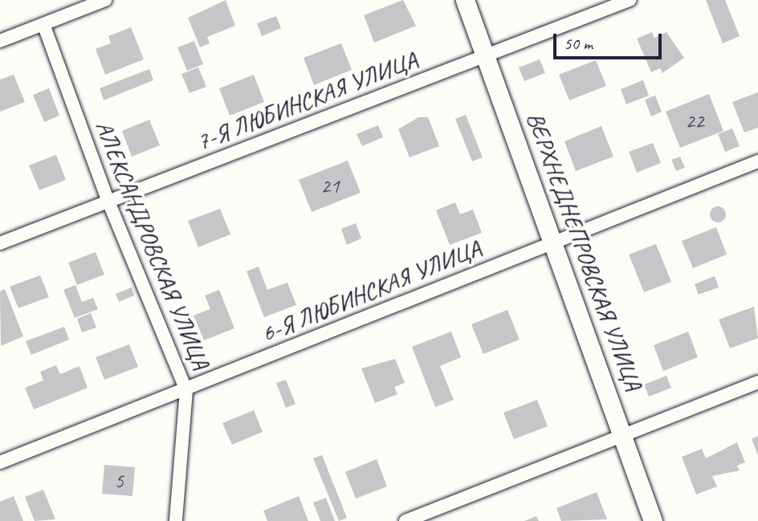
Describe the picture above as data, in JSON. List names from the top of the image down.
{
  "streets": {
    "street": [
      "7-Я ЛЮБИНСКАЯ УЛИЦА",
      "АЛЕКСАНДРОВСКАЯ УЛИЦА",
      "ВЕРХНЕДНЕПРОВСКАЯ УЛИЦА",
      "6-Я ЛЮБИНСКАЯ УЛИЦА"
    ]
  },
  "crossings": [
    ["7-Я ЛЮБИНСКАЯ УЛИЦА", "АЛЕКСАНДРОВСКАЯ УЛИЦА"],
    ["7-Я ЛЮБИНСКАЯ УЛИЦА", "ВЕРХНЕДНЕПРОВСКАЯ УЛИЦА"],
    ["АЛЕКСАНДРОВСКАЯ УЛИЦА", "6-Я ЛЮБИНСКАЯ УЛИЦА"],
    ["ВЕРХНЕДНЕПРОВСКАЯ УЛИЦА", "6-Я ЛЮБИНСКАЯ УЛИЦА"]
  ],
  "house_numbers": ["22", "21", "5"],
  "scale_bar": "50 m"
}
